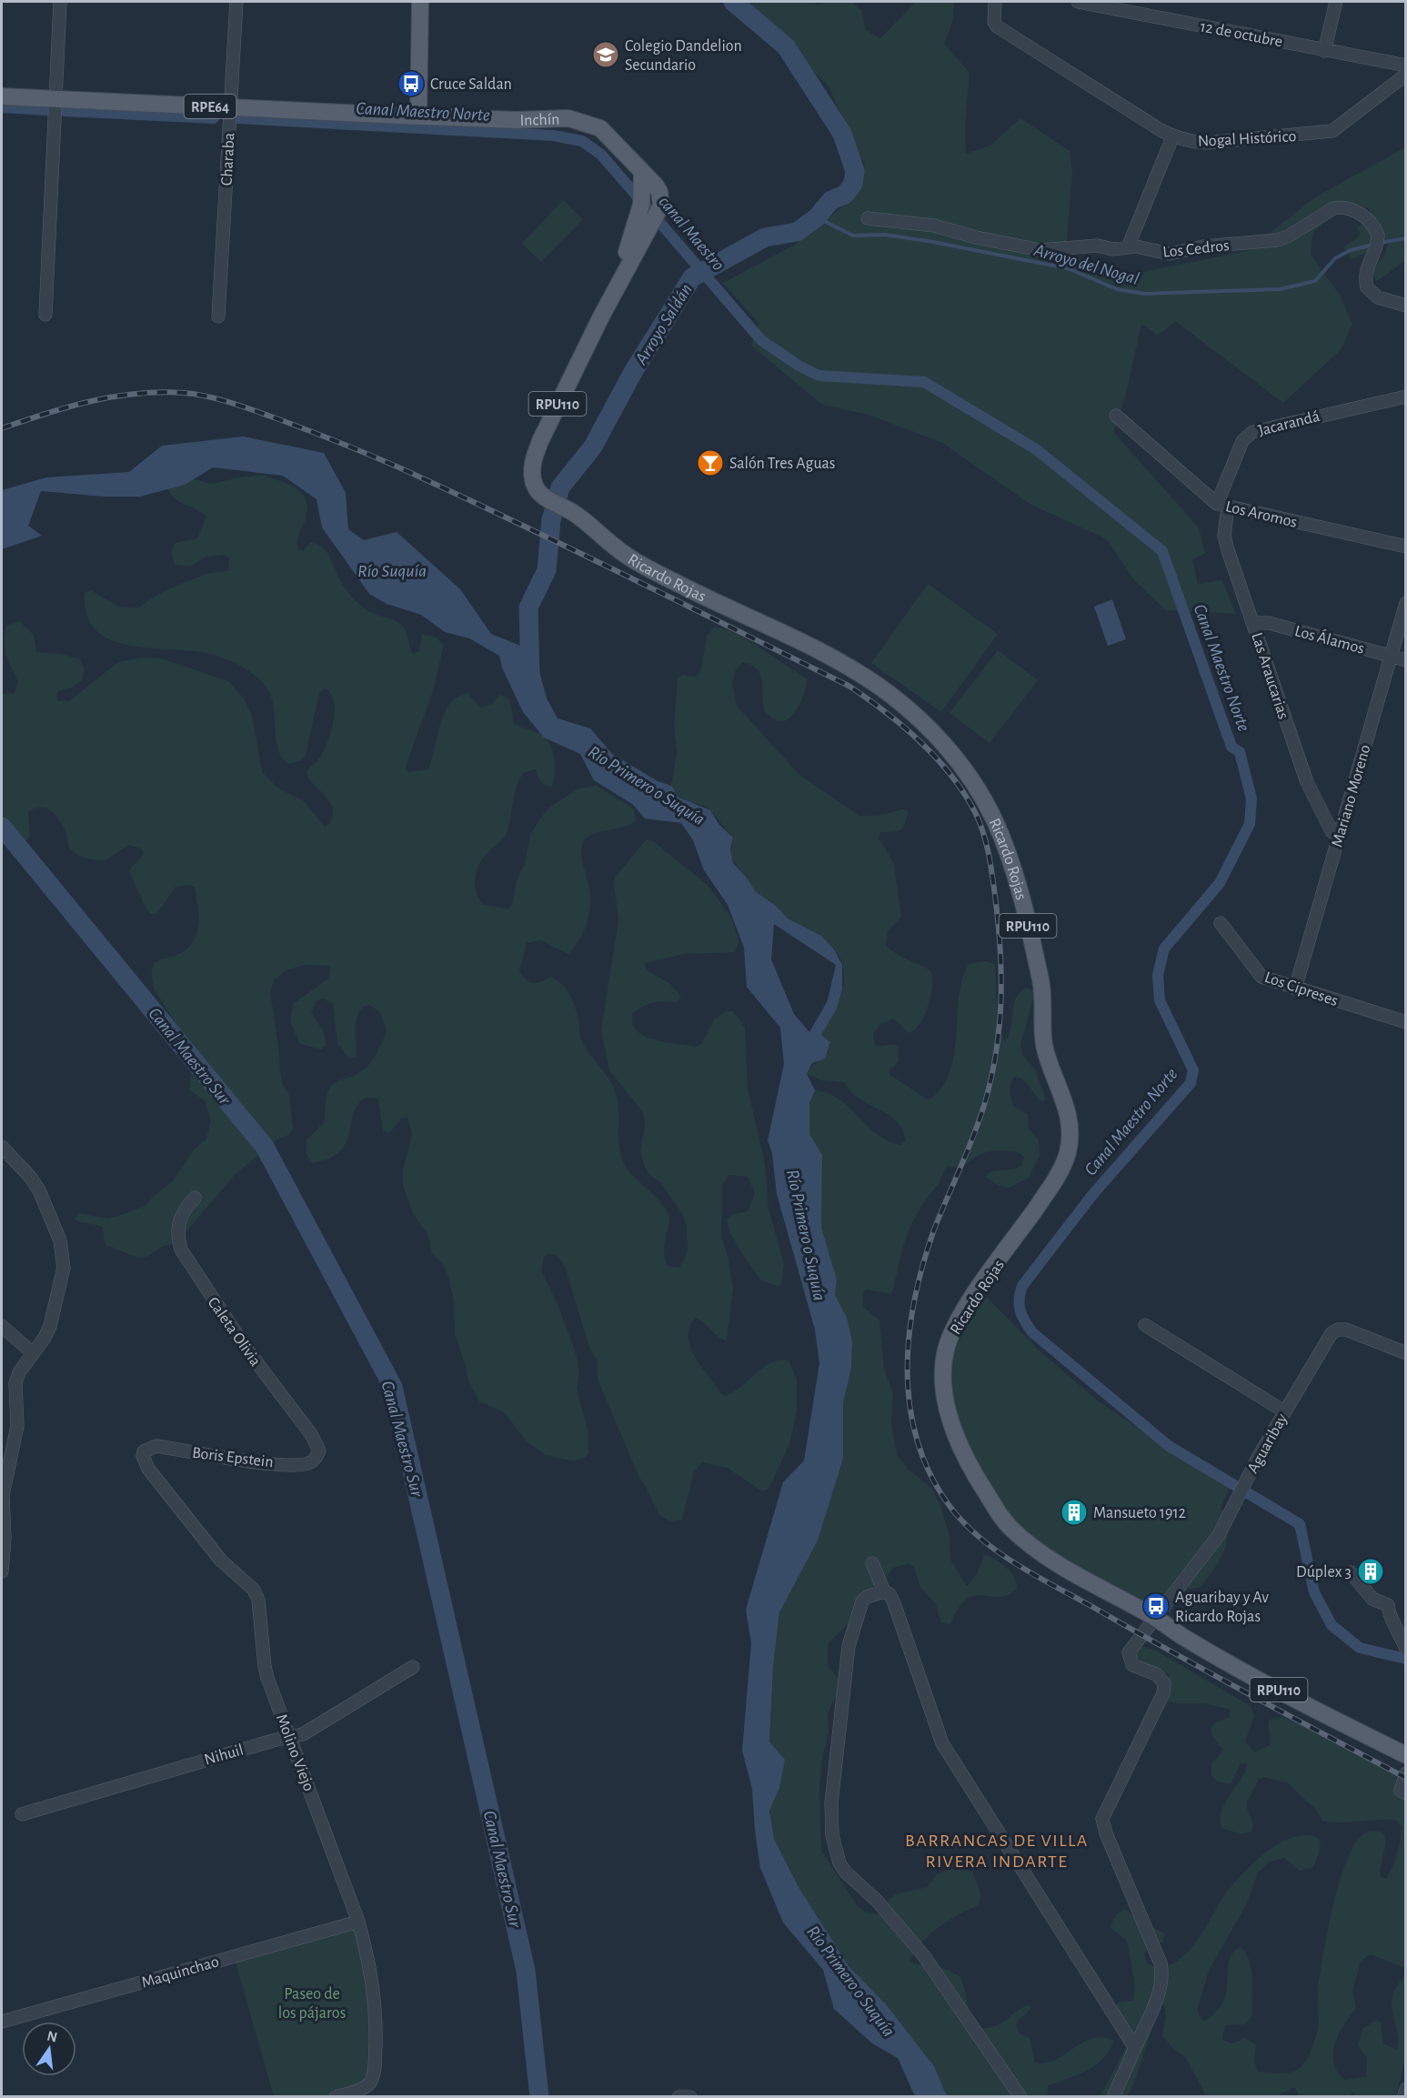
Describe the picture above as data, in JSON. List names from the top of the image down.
{
  "streets": {
    "main road": [
      "RPE64",
      "Inchín",
      "RPU110",
      "Ricardo Rojas"
    ],
    "street": [
      "12 de octubre",
      "Nogal Histórico",
      "Charaba",
      "Los Cedros",
      "Jacarandá",
      "Los Aromos",
      "Los Álamos",
      "Las Araucarias",
      "Mariano Moreno",
      "Los Cipreses",
      "Caleta Olivia",
      "Aguaribay",
      "Boris Epstein",
      "Molino Viejo",
      "Nihuil",
      "Maquinchao"
    ]
  },
  "crossings": [
    ["RPE64", "Inchín"],
    ["RPE64", "Charaba"],
    ["Inchín", "Ricardo Rojas"],
    ["RPU110", "Ricardo Rojas"],
    ["RPU110", "Aguaribay"],
    ["Jacarandá", "Los Aromos"],
    ["Jacarandá", "Las Araucarias"],
    ["Los Aromos", "Las Araucarias"],
    ["Ricardo Rojas", "Aguaribay"],
    ["Los Álamos", "Las Araucarias"],
    ["Los Álamos", "Mariano Moreno"],
    ["Las Araucarias", "Mariano Moreno"],
    ["Mariano Moreno", "Los Cipreses"],
    ["Caleta Olivia", "Boris Epstein"],
    ["Boris Epstein", "Molino Viejo"],
    ["Molino Viejo", "Nihuil"],
    ["Molino Viejo", "Maquinchao"]
  ],
  "districts": ["BARRANCAS DE VILLA RIVERA INDARTE"],
  "water": [
    "Canal Maestro Norte",
    "canal Maestro",
    "Arroyo del Nogal",
    "Arroyo Saldán",
    "Río Suquía",
    "Río Primero o Suquía",
    "Canal Maestro Sur"
  ],
  "parks": ["Paseo de los pájaros"],
  "places": {
    "school or university": ["Colegio Dandelion Secundario"],
    "bus stop": ["Cruce Saldan", "Aguaribay y Av Ricardo Rojas"],
    "bar": ["Salón Tres Aguas"],
    "building": ["Mansueto 1912", "Dúplex 3"]
  },
  "north": "top"
}
